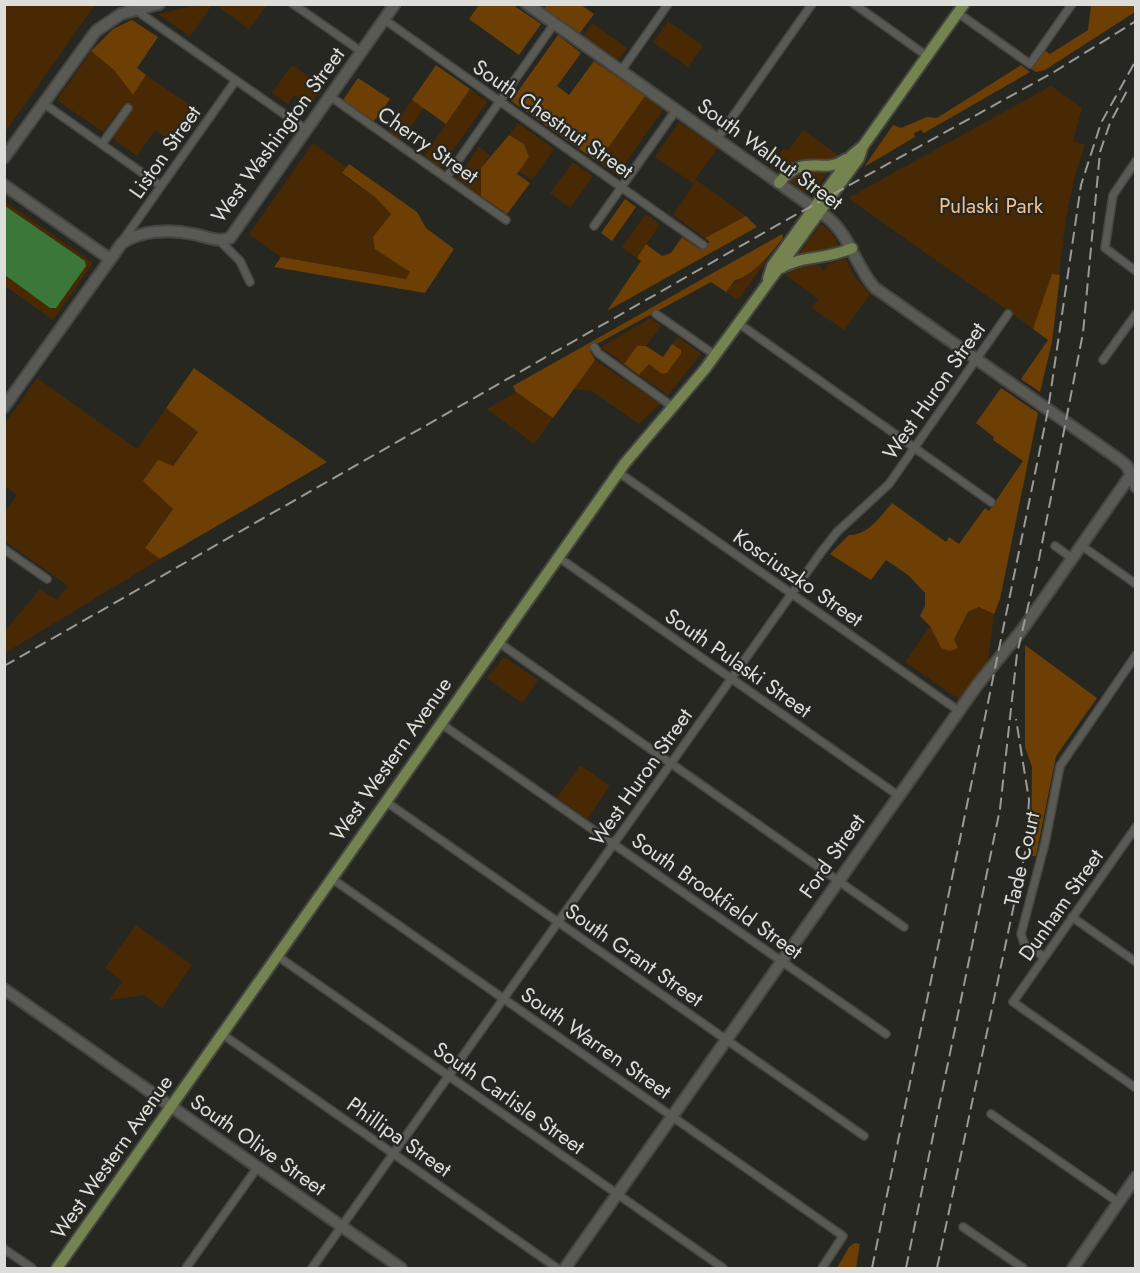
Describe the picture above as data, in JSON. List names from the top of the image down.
{
  "streets": {
    "main road": ["West Western Avenue"],
    "street": [
      "South Chestnut Street",
      "West Washington Street",
      "Cherry Street",
      "Liston Street",
      "South Walnut Street",
      "West Huron Street",
      "Kosciuszko Street",
      "South Pulaski Street",
      "Ford Street",
      "Tade Court",
      "South Brookfield Street",
      "Dunham Street",
      "South Grant Street",
      "South Warren Street",
      "South Carlisle Street",
      "Phillipa Street",
      "South Olive Street"
    ]
  },
  "crossings": [
    ["South Chestnut Street", "West Washington Street"],
    ["West Washington Street", "Cherry Street"],
    ["West Washington Street", "Liston Street"],
    ["South Walnut Street", "West Huron Street"],
    ["South Walnut Street", "West Western Avenue"],
    ["South Walnut Street", "Ford Street"],
    ["West Huron Street", "Kosciuszko Street"],
    ["West Huron Street", "South Pulaski Street"],
    ["West Huron Street", "South Brookfield Street"],
    ["West Huron Street", "South Grant Street"],
    ["West Huron Street", "South Warren Street"],
    ["West Huron Street", "South Carlisle Street"],
    ["West Huron Street", "Phillipa Street"],
    ["West Huron Street", "South Olive Street"],
    ["Kosciuszko Street", "West Western Avenue"],
    ["Kosciuszko Street", "Ford Street"],
    ["South Pulaski Street", "West Western Avenue"],
    ["South Pulaski Street", "Ford Street"],
    ["West Western Avenue", "South Brookfield Street"],
    ["West Western Avenue", "South Grant Street"],
    ["West Western Avenue", "South Warren Street"],
    ["West Western Avenue", "South Carlisle Street"],
    ["West Western Avenue", "Phillipa Street"],
    ["West Western Avenue", "South Olive Street"],
    ["Ford Street", "South Brookfield Street"],
    ["Ford Street", "South Grant Street"],
    ["Ford Street", "South Warren Street"],
    ["Ford Street", "South Carlisle Street"],
    ["Tade Court", "Dunham Street"]
  ],
  "parks": ["Pulaski Park"]
}
